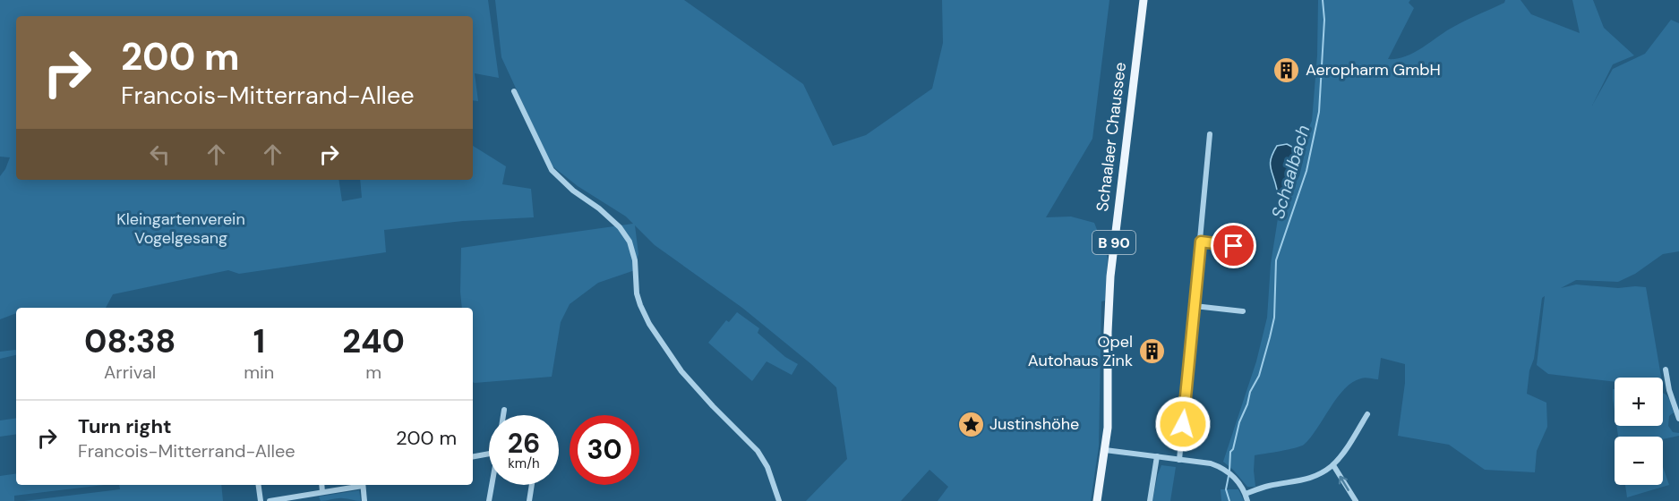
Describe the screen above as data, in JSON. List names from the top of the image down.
{
  "streets": {
    "main road": ["Schaalaer Chaussee", "B 90"]
  },
  "water": ["Schaalbach"],
  "parks": ["Kleingartenverein Vogelgesang"],
  "places": {
    "building": ["Aeropharm GmbH", "Opel Autohaus Zink"],
    "place": ["Justinshöhe"]
  },
  "page": {
    "turn": ["200 m", "Francois-Mitterrand-Allee"],
    "eta": [
      "08:38",
      "Arrival",
      "1",
      "min",
      "240",
      "m"
    ],
    "map_buttons": ["+", "−"],
    "list": [
      {
        "name": "Turn right",
        "note": "Francois-Mitterrand-Allee",
        "value": "200 m"
      }
    ],
    "speed": "26 km/h",
    "limit": "30"
  }
}
